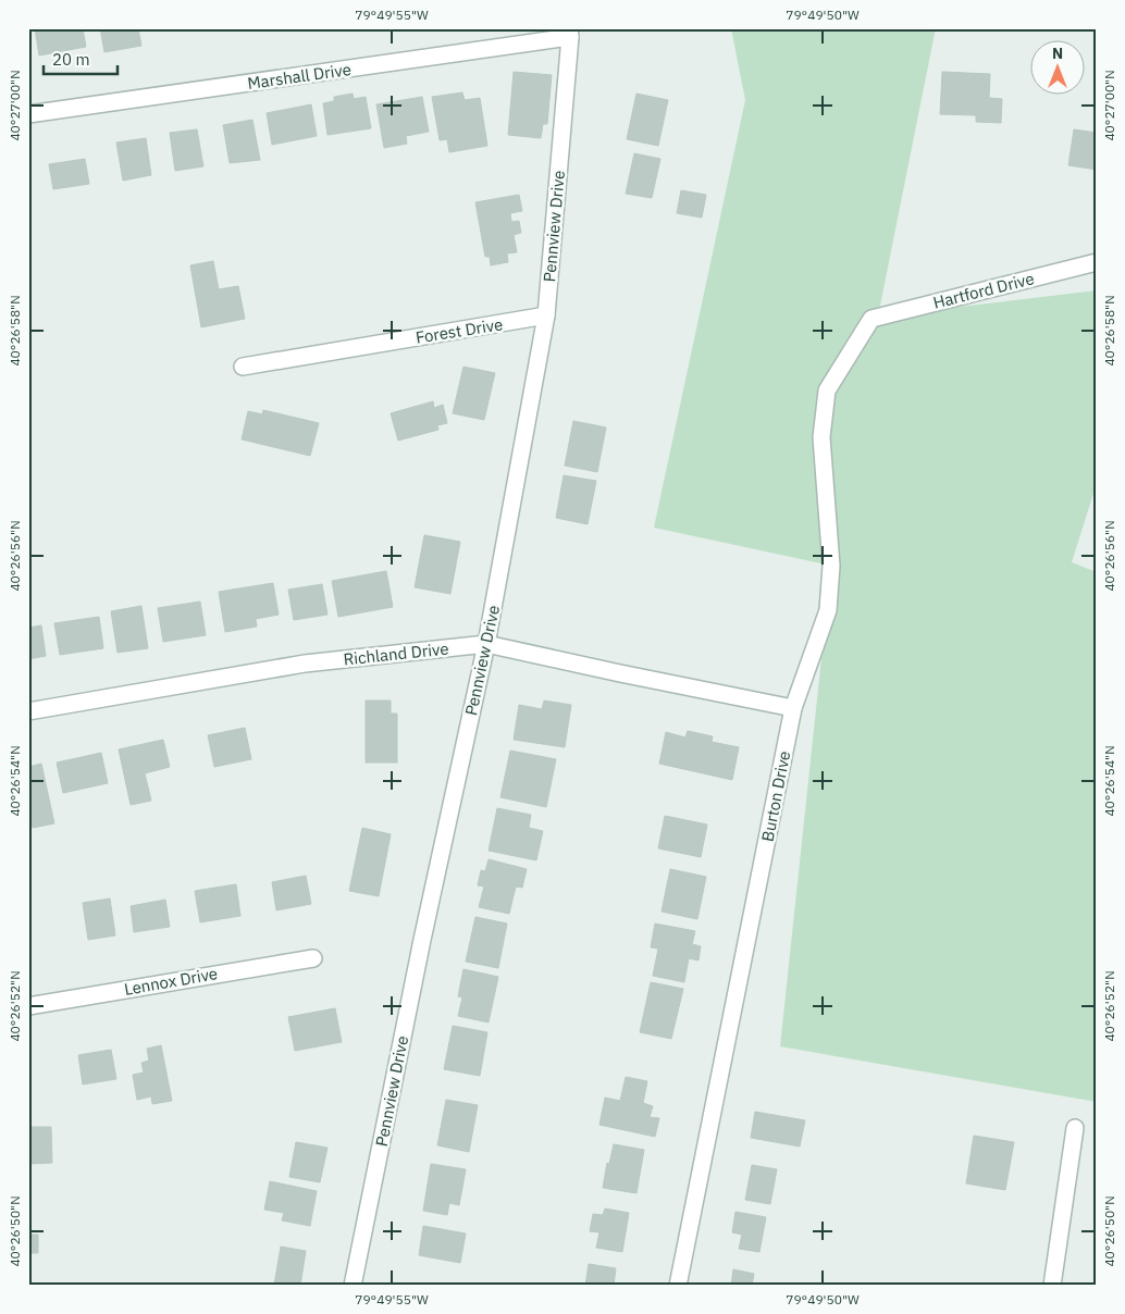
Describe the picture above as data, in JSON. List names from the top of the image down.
{
  "streets": {
    "street": [
      "Marshall Drive",
      "Pennview Drive",
      "Hartford Drive",
      "Forest Drive",
      "Richland Drive",
      "Burton Drive",
      "Lennox Drive"
    ]
  },
  "crossings": [
    ["Marshall Drive", "Pennview Drive"],
    ["Pennview Drive", "Forest Drive"],
    ["Pennview Drive", "Richland Drive"],
    ["Hartford Drive", "Burton Drive"],
    ["Richland Drive", "Burton Drive"]
  ],
  "scale_bar": "20 m",
  "north": "top",
  "coordinates": [
    "79°49'55\"W",
    "79°49'50\"W",
    "40°27'00\"N",
    "40°26'58\"N",
    "40°26'56\"N",
    "40°26'54\"N",
    "40°26'52\"N",
    "40°26'50\"N"
  ]
}
